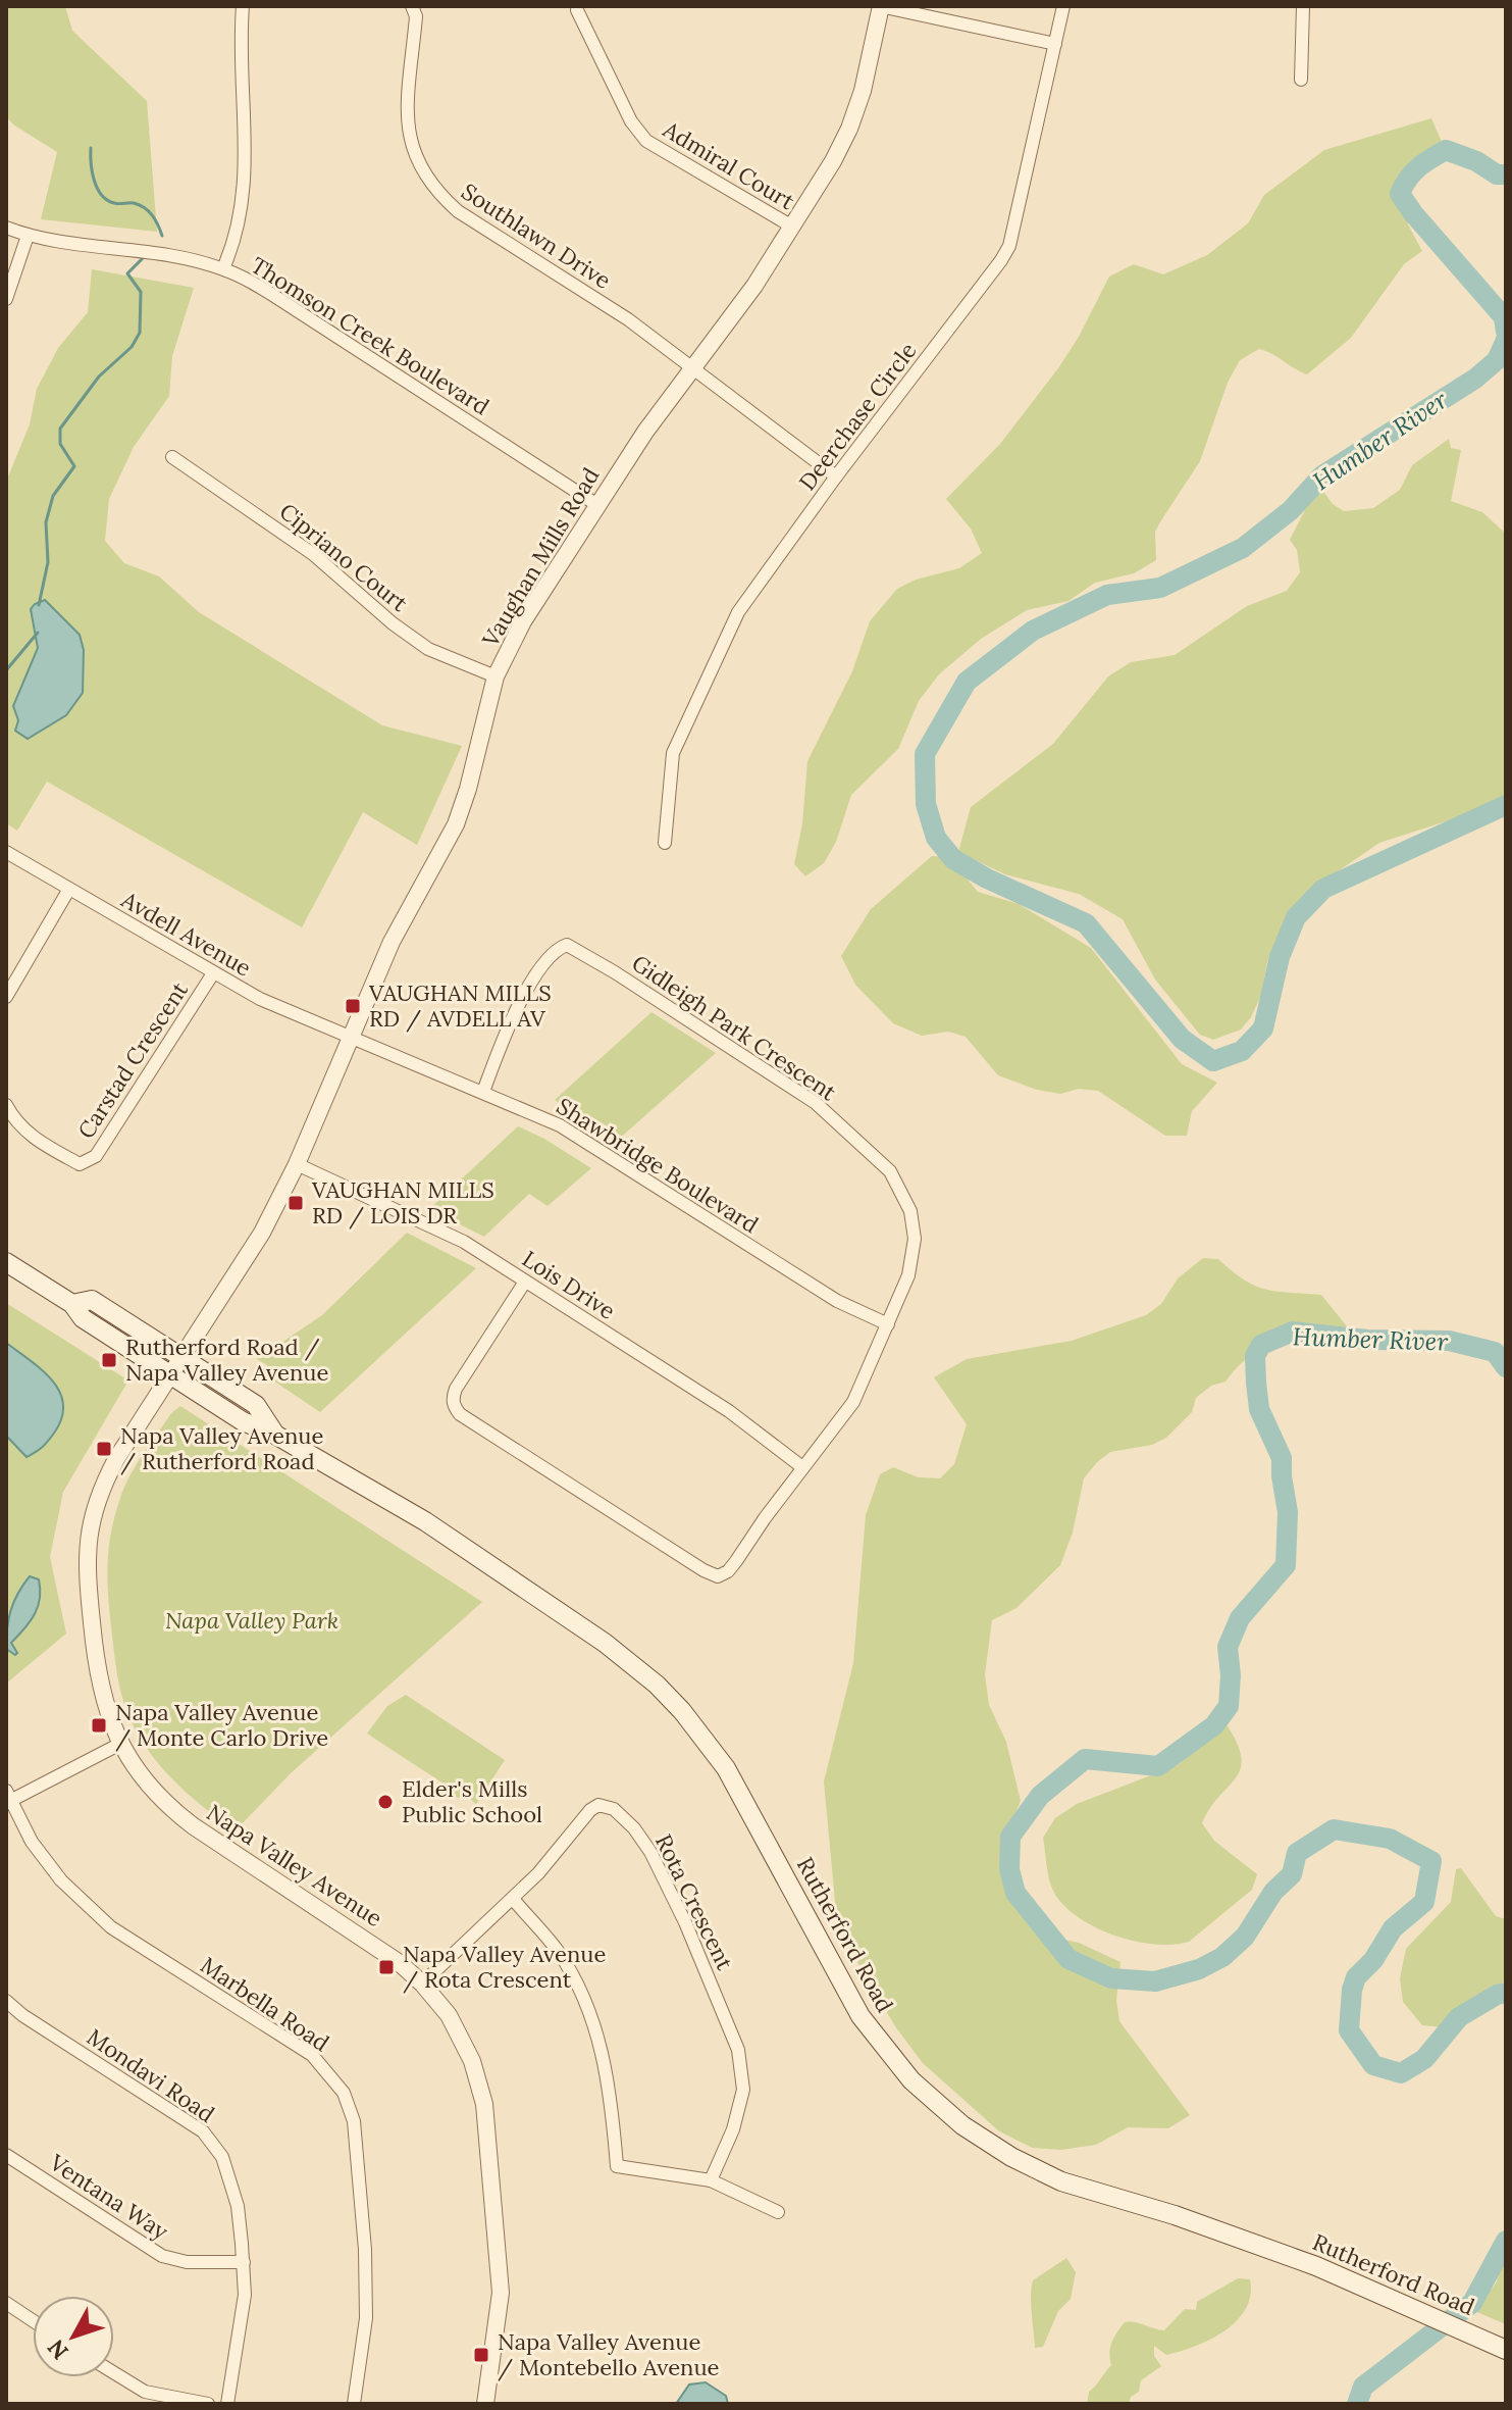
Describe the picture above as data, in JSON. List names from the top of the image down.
{
  "streets": {
    "main road": ["Rutherford Road"],
    "street": [
      "Admiral Court",
      "Southlawn Drive",
      "Thomson Creek Boulevard",
      "Deerchase Circle",
      "Cipriano Court",
      "Vaughan Mills Road",
      "Avdell Avenue",
      "Gidleigh Park Crescent",
      "Carstad Crescent",
      "Shawbridge Boulevard",
      "Lois Drive",
      "Napa Valley Avenue",
      "Rota Crescent",
      "Marbella Road",
      "Mondavi Road",
      "Ventana Way"
    ]
  },
  "crossings": [
    ["Admiral Court", "Vaughan Mills Road"],
    ["Southlawn Drive", "Deerchase Circle"],
    ["Southlawn Drive", "Vaughan Mills Road"],
    ["Thomson Creek Boulevard", "Vaughan Mills Road"],
    ["Cipriano Court", "Vaughan Mills Road"],
    ["Vaughan Mills Road", "Avdell Avenue"],
    ["Vaughan Mills Road", "Shawbridge Boulevard"],
    ["Vaughan Mills Road", "Lois Drive"],
    ["Vaughan Mills Road", "Napa Valley Avenue"],
    ["Vaughan Mills Road", "Rutherford Road"],
    ["Avdell Avenue", "Carstad Crescent"],
    ["Avdell Avenue", "Shawbridge Boulevard"],
    ["Gidleigh Park Crescent", "Shawbridge Boulevard"],
    ["Gidleigh Park Crescent", "Lois Drive"],
    ["Napa Valley Avenue", "Rota Crescent"],
    ["Napa Valley Avenue", "Rutherford Road"],
    ["Mondavi Road", "Ventana Way"]
  ],
  "water": ["Humber River"],
  "parks": ["Napa Valley Park"],
  "places": {
    "transit": [
      "VAUGHAN MILLS RD / AVDELL AV",
      "VAUGHAN MILLS RD / LOIS DR",
      "Rutherford Road / Napa Valley Avenue",
      "Napa Valley Avenue / Rutherford Road",
      "Napa Valley Avenue / Monte Carlo Drive",
      "Napa Valley Avenue / Rota Crescent",
      "Napa Valley Avenue / Montebello Avenue"
    ],
    "other": ["Elder's Mills Public School"]
  },
  "north": "bottom left"
}
